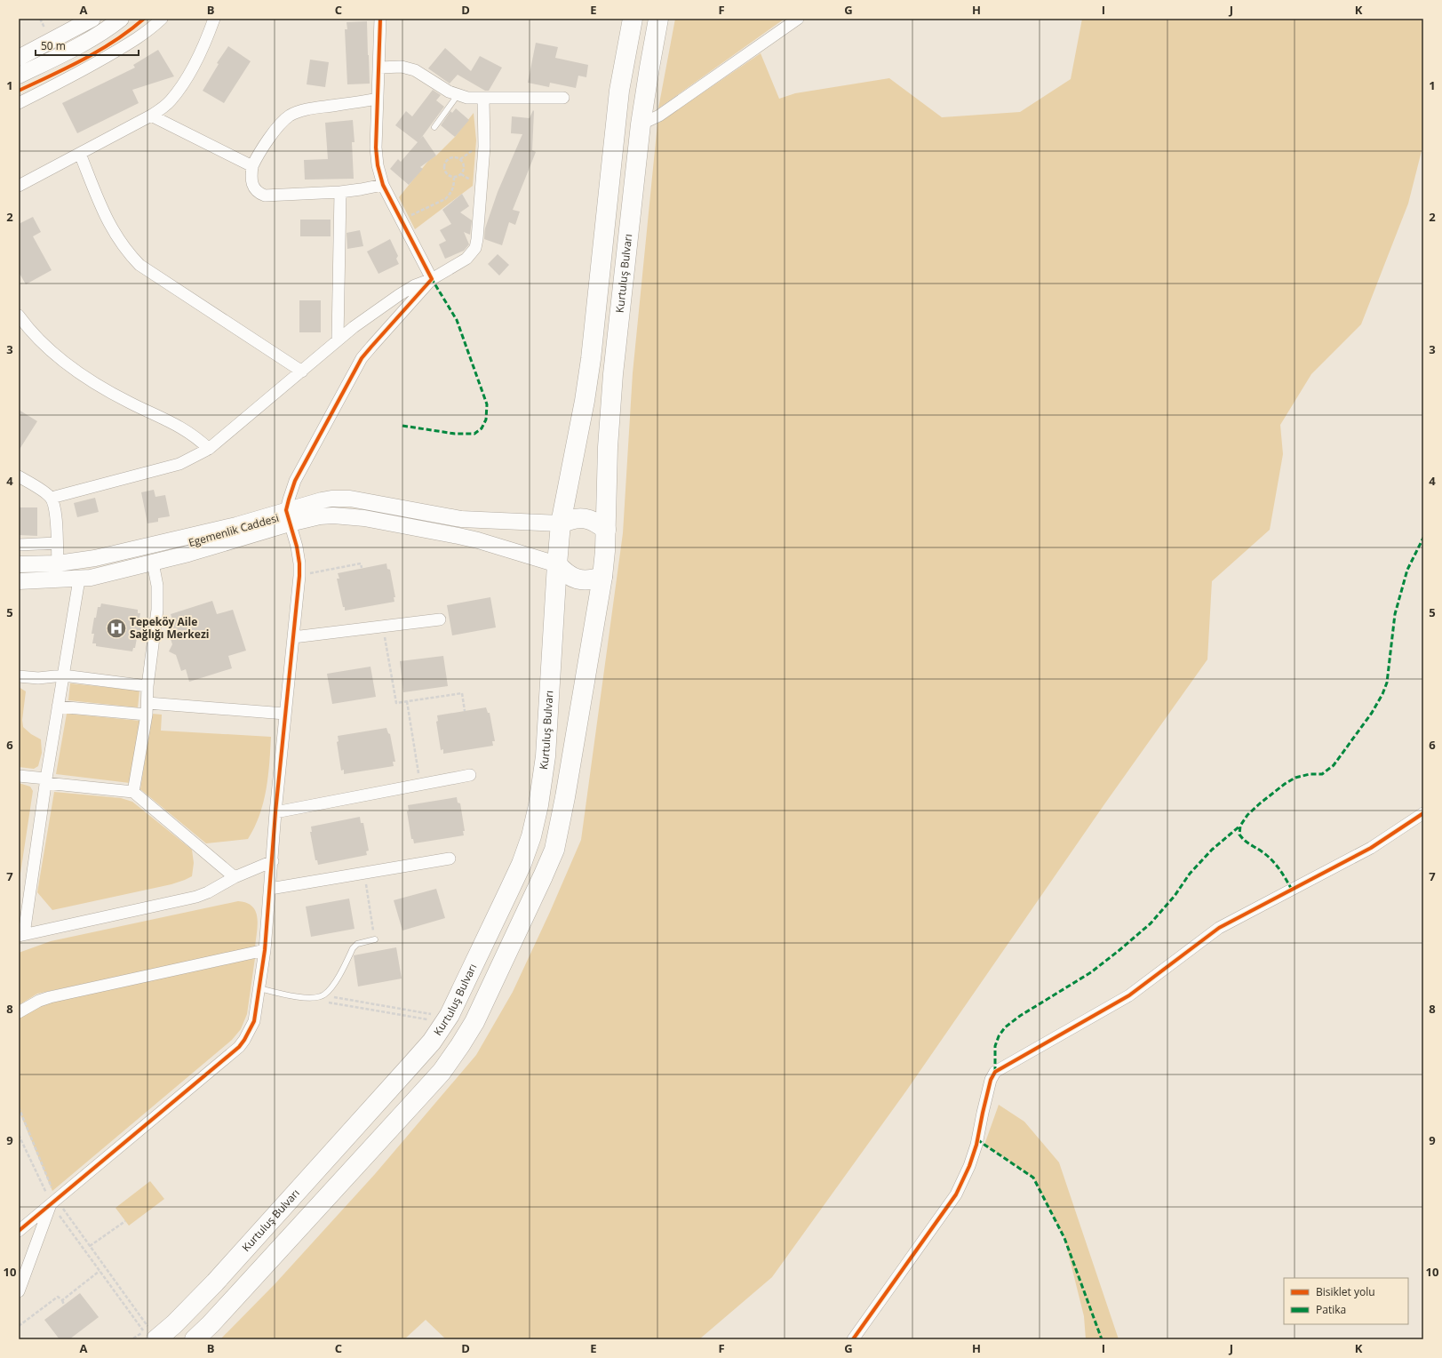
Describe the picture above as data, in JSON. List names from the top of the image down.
{
  "streets": {
    "highway": ["Kurtuluş Bulvarı"],
    "main road": ["Egemenlik Caddesi"]
  },
  "crossings": [
    ["Kurtuluş Bulvarı", "Egemenlik Caddesi"]
  ],
  "places": {
    "hospital": ["Tepeköy Aile Sağlığı Merkezi"]
  },
  "legend": ["Bisiklet yolu", "Patika"],
  "scale_bar": "50 m",
  "grid": {
    "columns": [
      "A",
      "B",
      "C",
      "D",
      "E",
      "F",
      "G",
      "H",
      "I",
      "J",
      "K"
    ],
    "rows": [
      "1",
      "2",
      "3",
      "4",
      "5",
      "6",
      "7",
      "8",
      "9",
      "10"
    ]
  }
}
